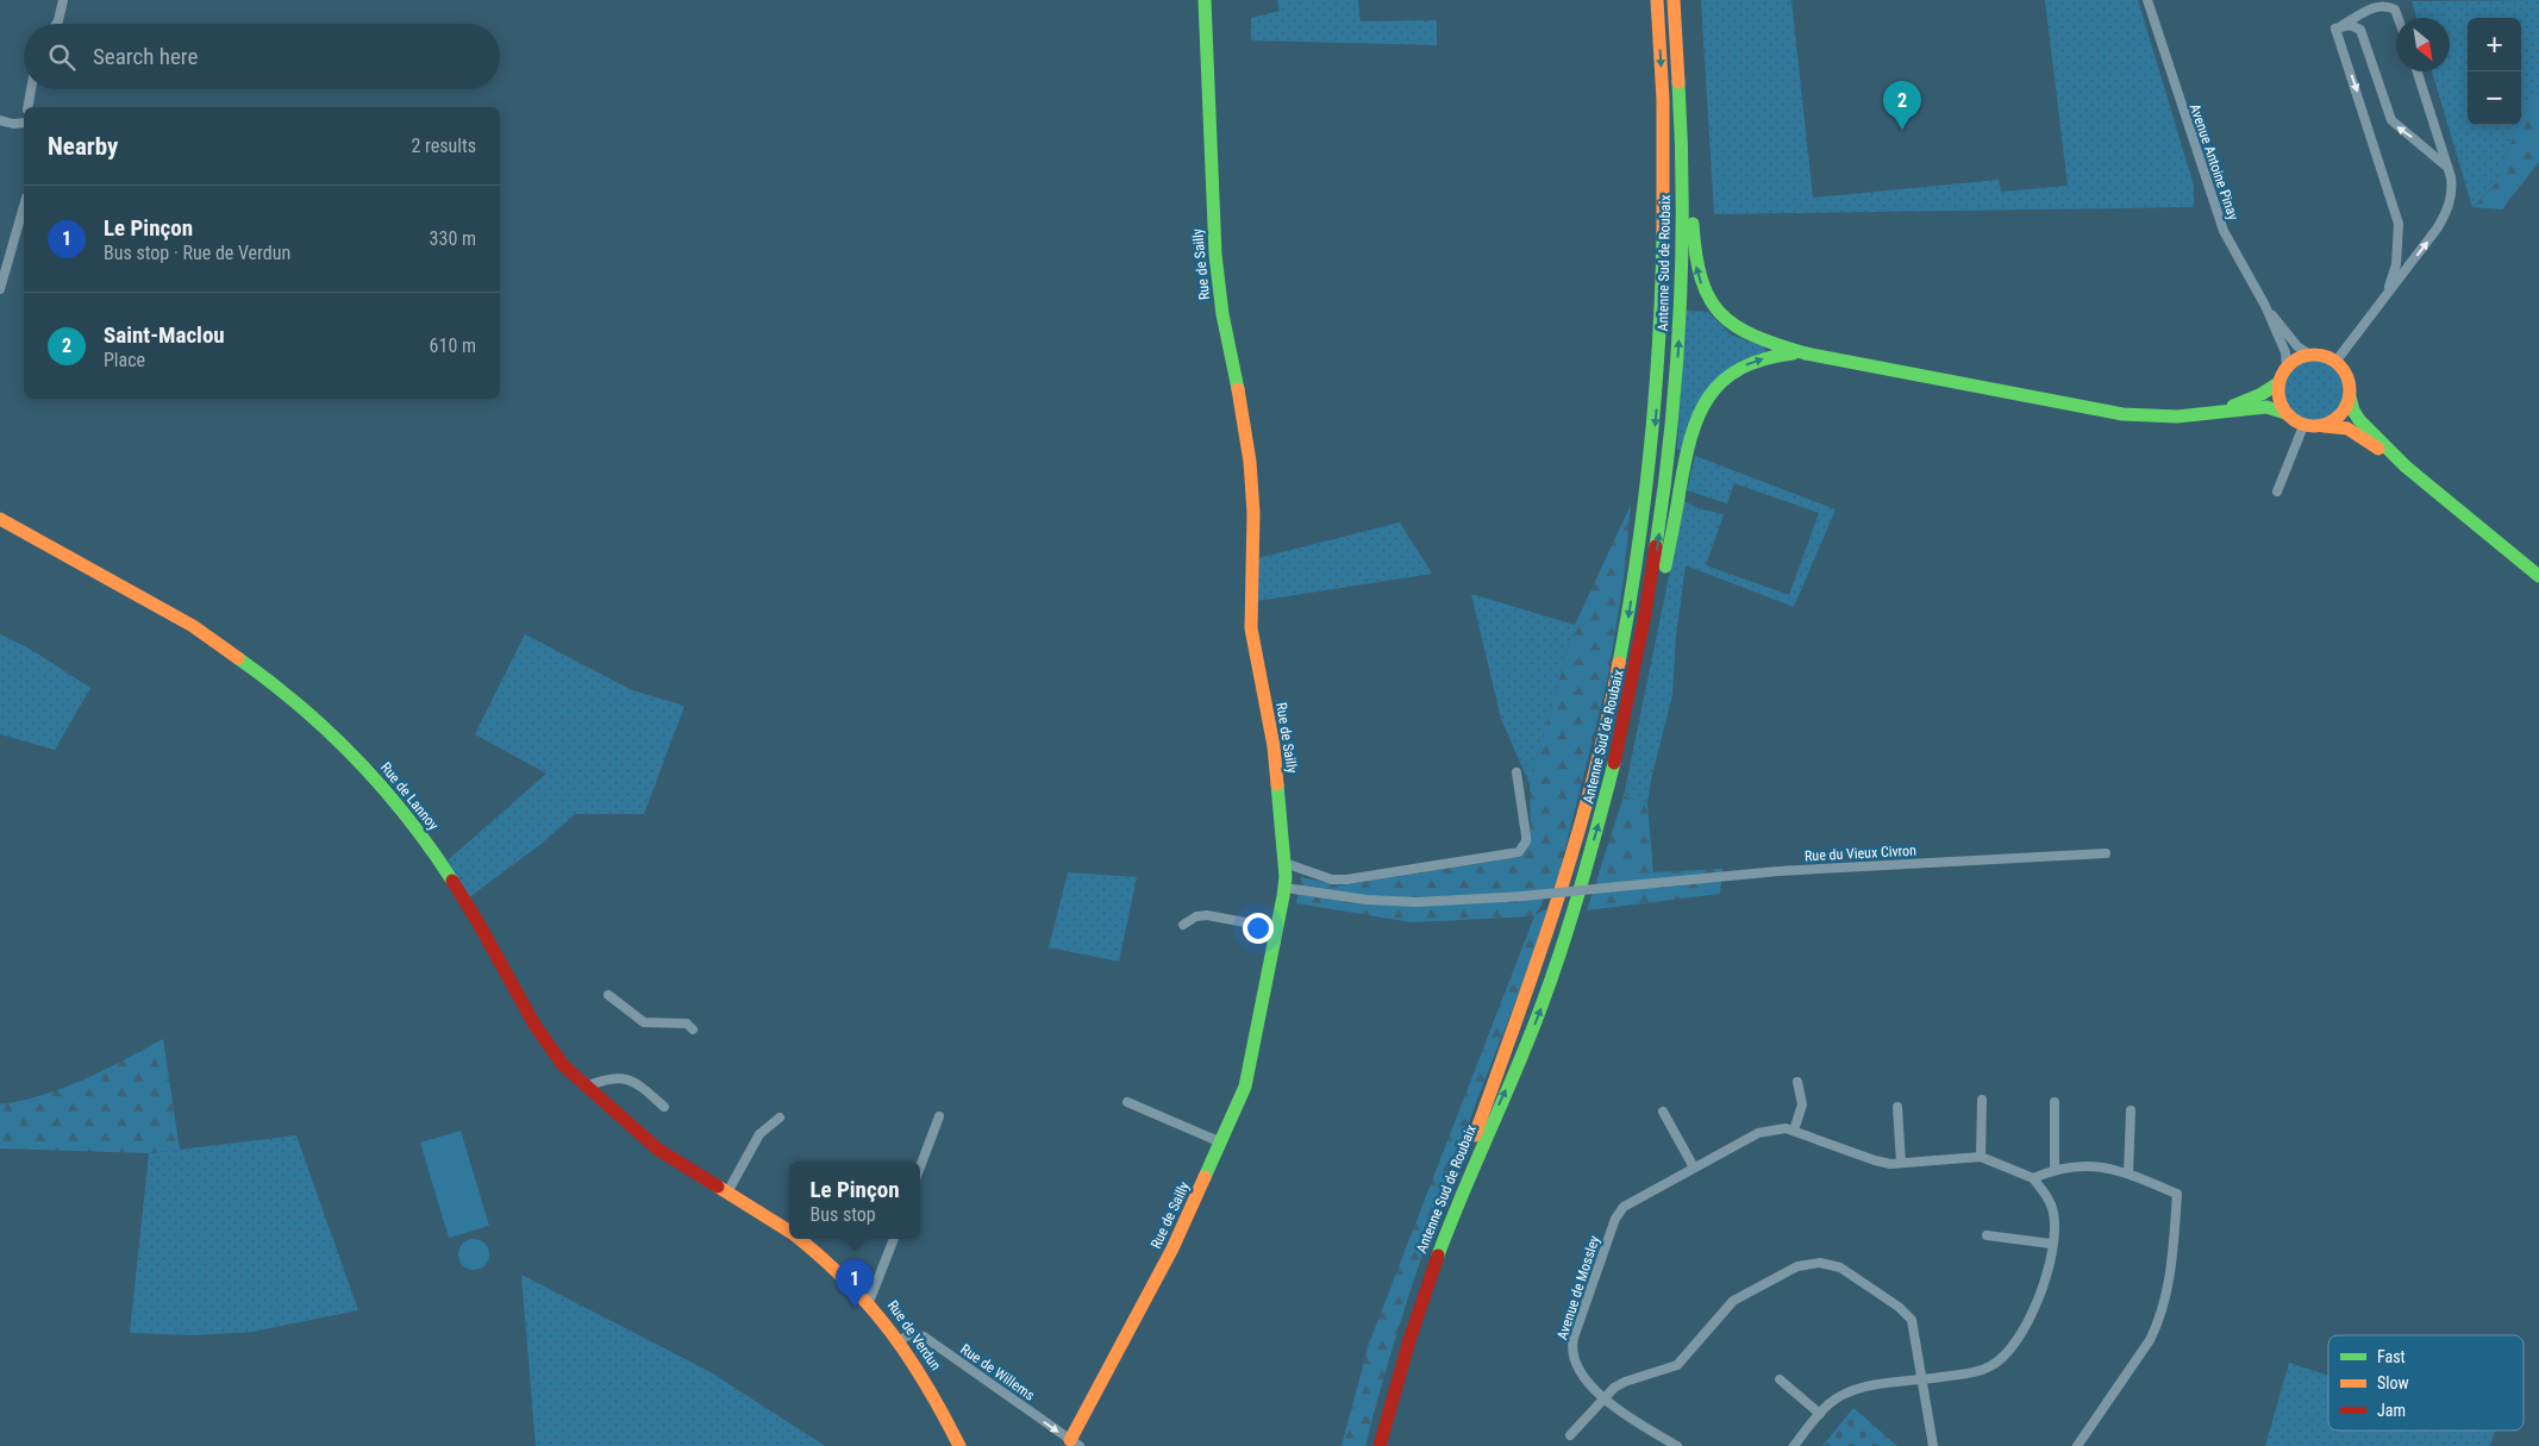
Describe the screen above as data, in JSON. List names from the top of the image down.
{
  "streets": {
    "main road": [
      "Antenne Sud de Roubaix",
      "Rue de Sailly",
      "Rue de Lannoy",
      "Rue de Verdun"
    ],
    "street": [
      "Avenue Antoine Pinay",
      "Rue du Vieux Civron",
      "Avenue de Mossley",
      "Rue de Willems"
    ]
  },
  "crossings": [
    ["Rue de Sailly", "Rue du Vieux Civron"],
    ["Rue de Sailly", "Rue de Willems"],
    ["Rue de Lannoy", "Rue de Verdun"],
    ["Rue de Verdun", "Rue de Willems"]
  ],
  "one_way": ["Rue de Willems"],
  "legend": ["Fast", "Slow", "Jam"],
  "north": "bottom right",
  "page": {
    "map_buttons": ["+", "−"],
    "search": "Search here",
    "pins": ["2", "1"],
    "heading": ["Nearby", "2 results"],
    "list": [
      {
        "mark": "1",
        "name": "Le Pinçon",
        "note": "Bus stop · Rue de Verdun",
        "value": "330 m"
      },
      {
        "mark": "2",
        "name": "Saint-Maclou",
        "note": "Place",
        "value": "610 m"
      }
    ],
    "popup": ["Le Pinçon", "Bus stop"]
  }
}
